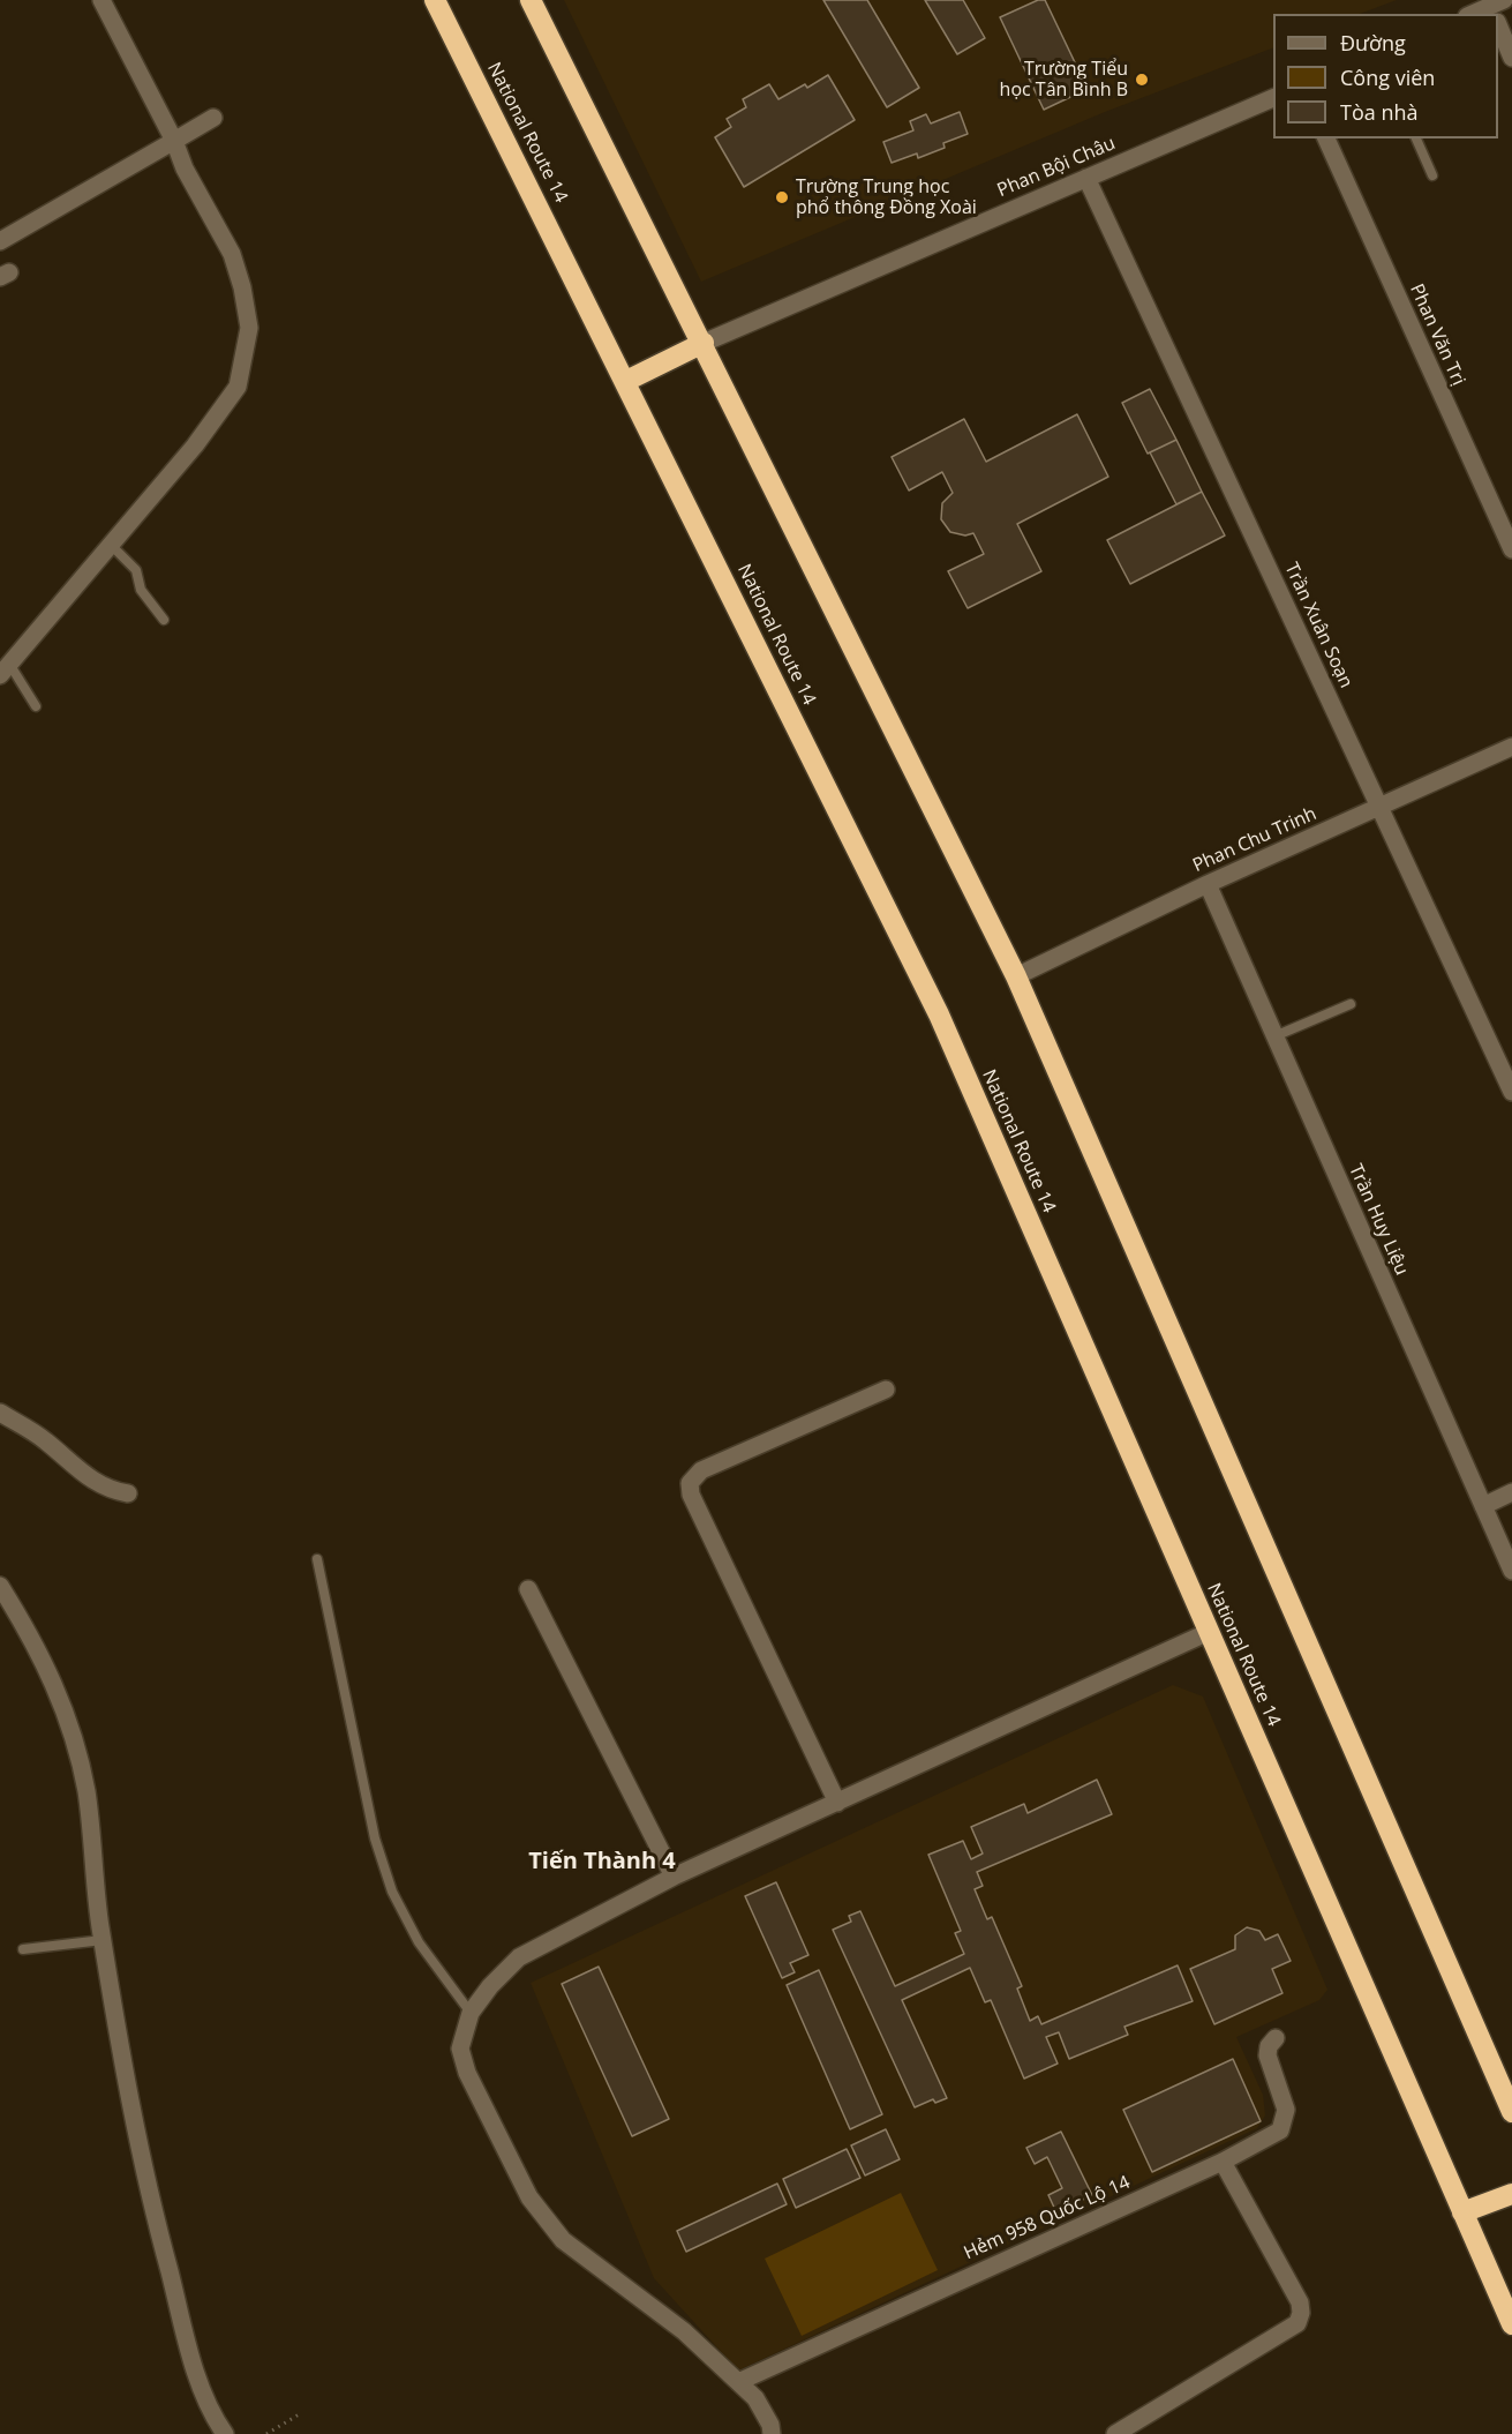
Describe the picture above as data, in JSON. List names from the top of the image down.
{
  "streets": {
    "highway": ["National Route 14"],
    "street": [
      "Phan Bội Châu",
      "Phan Văn Trị",
      "Trần Xuân Soạn",
      "Phan Chu Trinh",
      "Trần Huy Liệu",
      "Hẻm 958 Quốc Lộ 14"
    ]
  },
  "crossings": [
    ["Phan Bội Châu", "Trần Xuân Soạn"],
    ["Trần Xuân Soạn", "Phan Chu Trinh"],
    ["Phan Chu Trinh", "Trần Huy Liệu"]
  ],
  "districts": ["Tiến Thành 4"],
  "places": ["Trường Tiểu học Tân Bình B", "Trường Trung học phổ thông Đồng Xoài"],
  "legend": ["Đường", "Công viên", "Tòa nhà"]
}
